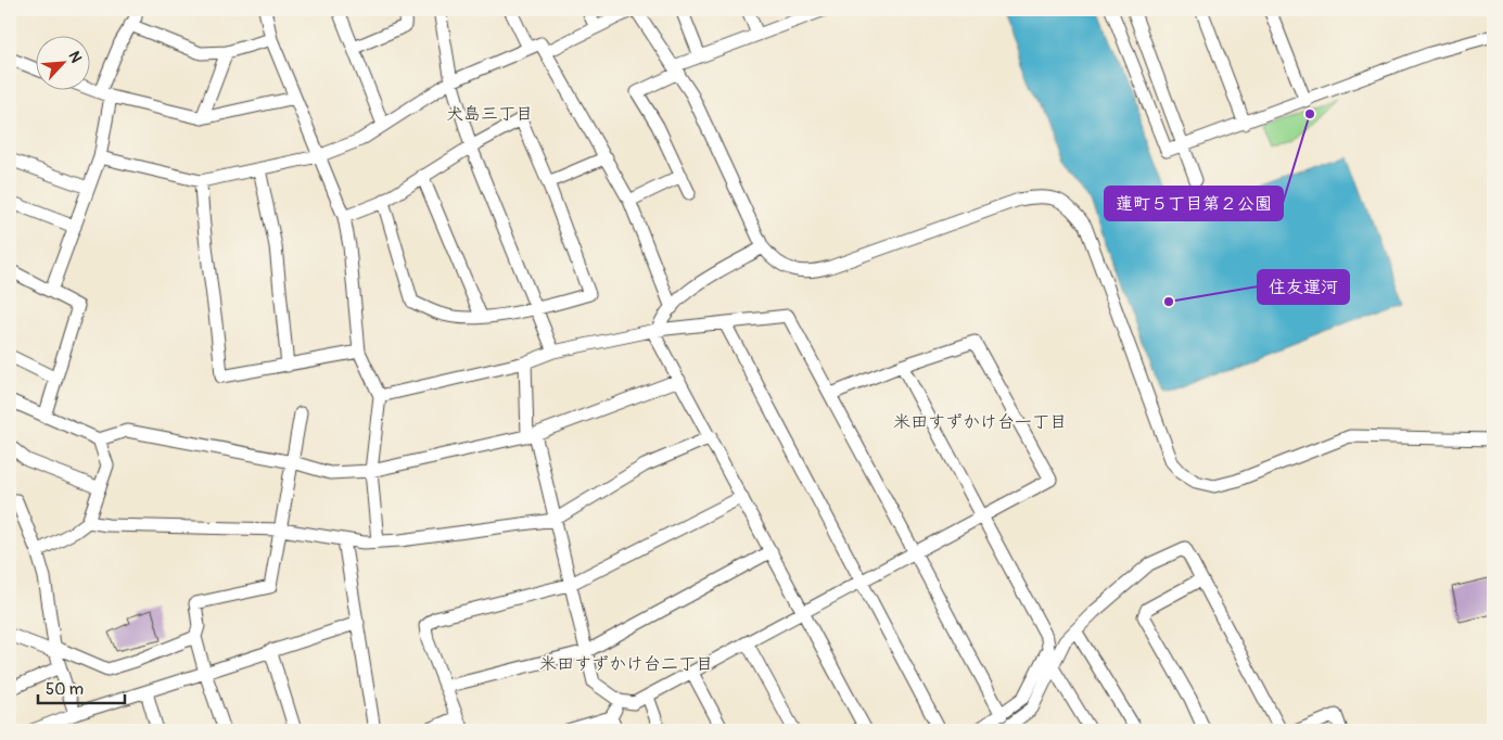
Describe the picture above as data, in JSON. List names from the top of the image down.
{
  "districts": ["犬島三丁目", "米田すずかけ台一丁目", "米田すずかけ台二丁目"],
  "places": ["蓮町５丁目第２公園", "住友運河"],
  "scale_bar": "50 m",
  "north": "top right"
}
